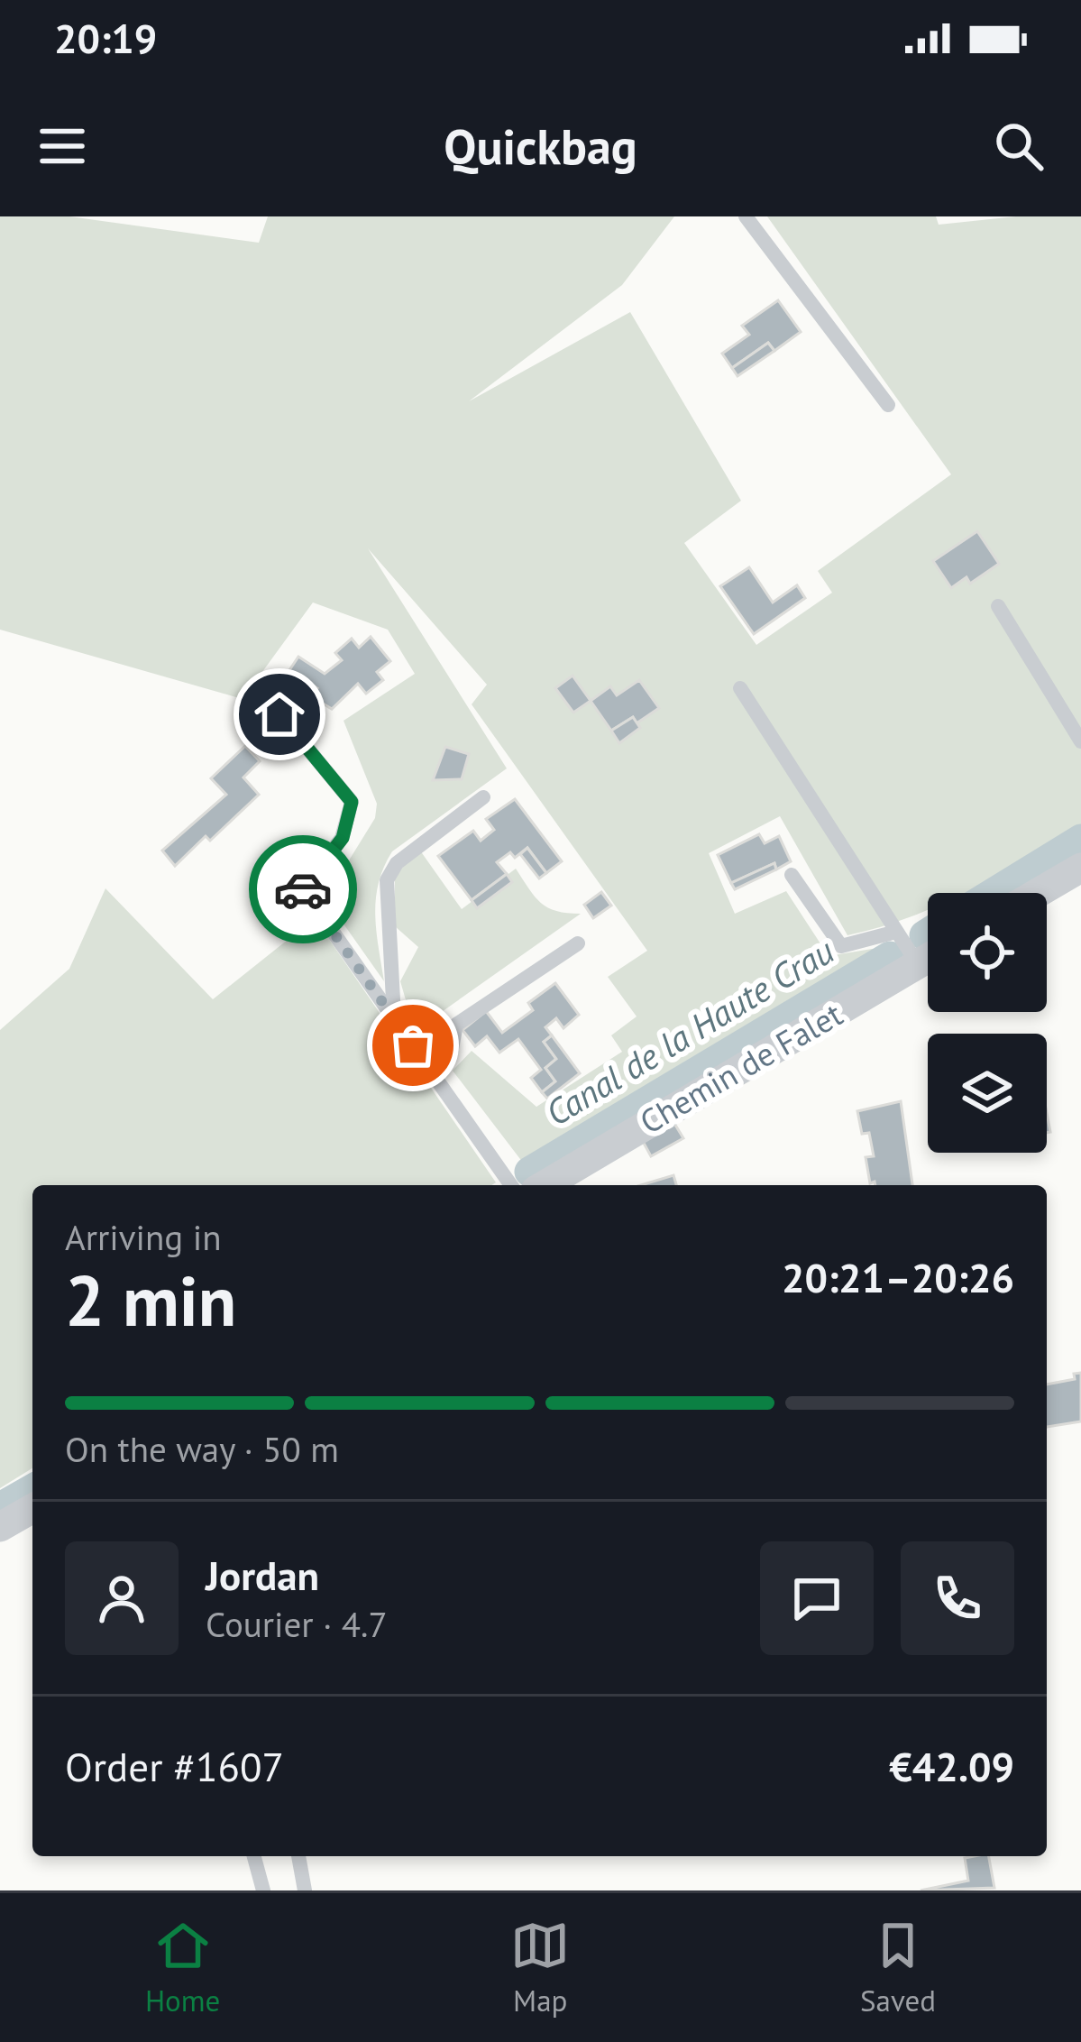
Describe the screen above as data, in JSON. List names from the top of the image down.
{
  "streets": {
    "street": ["Chemin de Falet"]
  },
  "water": ["Canal de la Haute Crau"],
  "page": {
    "status": "20:19",
    "header": "Quickbag",
    "heading": ["2 min", "Arriving in", "20:21–20:26"],
    "panel": [
      "Jordan",
      "Courier · 4.7",
      "Order #1607",
      "€42.09"
    ],
    "bar": "On the way · 50 m",
    "tabs": ["Home", "Map", "Saved"]
  }
}
